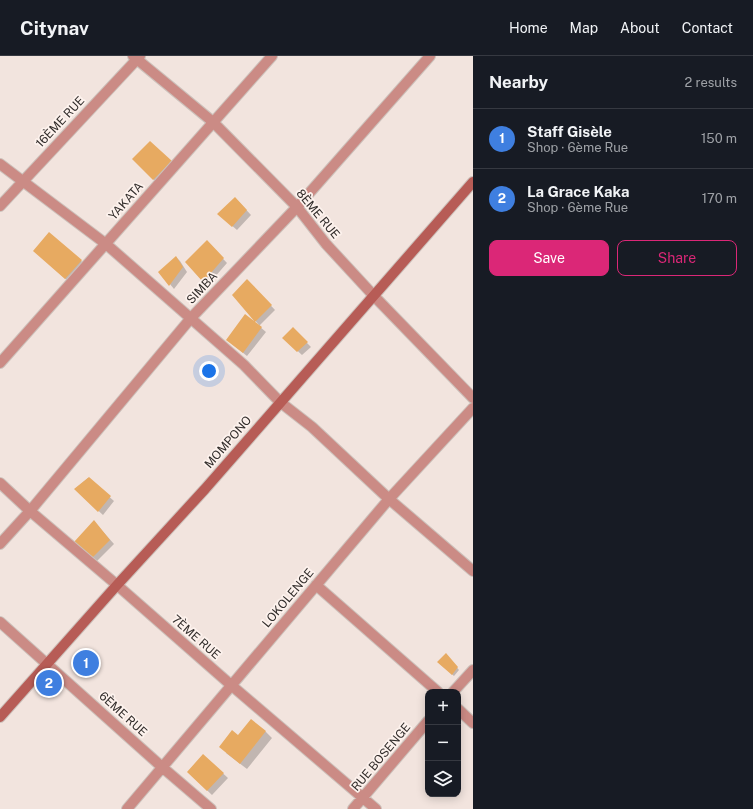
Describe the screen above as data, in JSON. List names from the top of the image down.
{
  "streets": {
    "street": [
      "16ÈME RUE",
      "YAKATA",
      "8ÈME RUE",
      "SIMBA",
      "MOMPONO",
      "LOKOLENGE",
      "7ÈME RUE",
      "6ÈME RUE",
      "RUE BOSENGE"
    ]
  },
  "crossings": [
    ["16ÈME RUE", "8ÈME RUE"],
    ["YAKATA", "8ÈME RUE"],
    ["8ÈME RUE", "SIMBA"],
    ["8ÈME RUE", "MOMPONO"],
    ["SIMBA", "7ÈME RUE"],
    ["MOMPONO", "7ÈME RUE"],
    ["MOMPONO", "6ÈME RUE"],
    ["LOKOLENGE", "7ÈME RUE"],
    ["LOKOLENGE", "6ÈME RUE"],
    ["7ÈME RUE", "RUE BOSENGE"]
  ],
  "page": {
    "header": "Citynav",
    "nav": [
      "Home",
      "Map",
      "About",
      "Contact"
    ],
    "heading": ["Nearby", "2 results"],
    "list": [
      {
        "mark": "1",
        "name": "Staff Gisèle",
        "note": "Shop · 6ème Rue",
        "value": "150 m"
      },
      {
        "mark": "2",
        "name": "La Grace Kaka",
        "note": "Shop · 6ème Rue",
        "value": "170 m"
      }
    ],
    "buttons": ["Save", "Share"],
    "pins": ["1", "2"],
    "map_buttons": ["+", "−"]
  }
}
